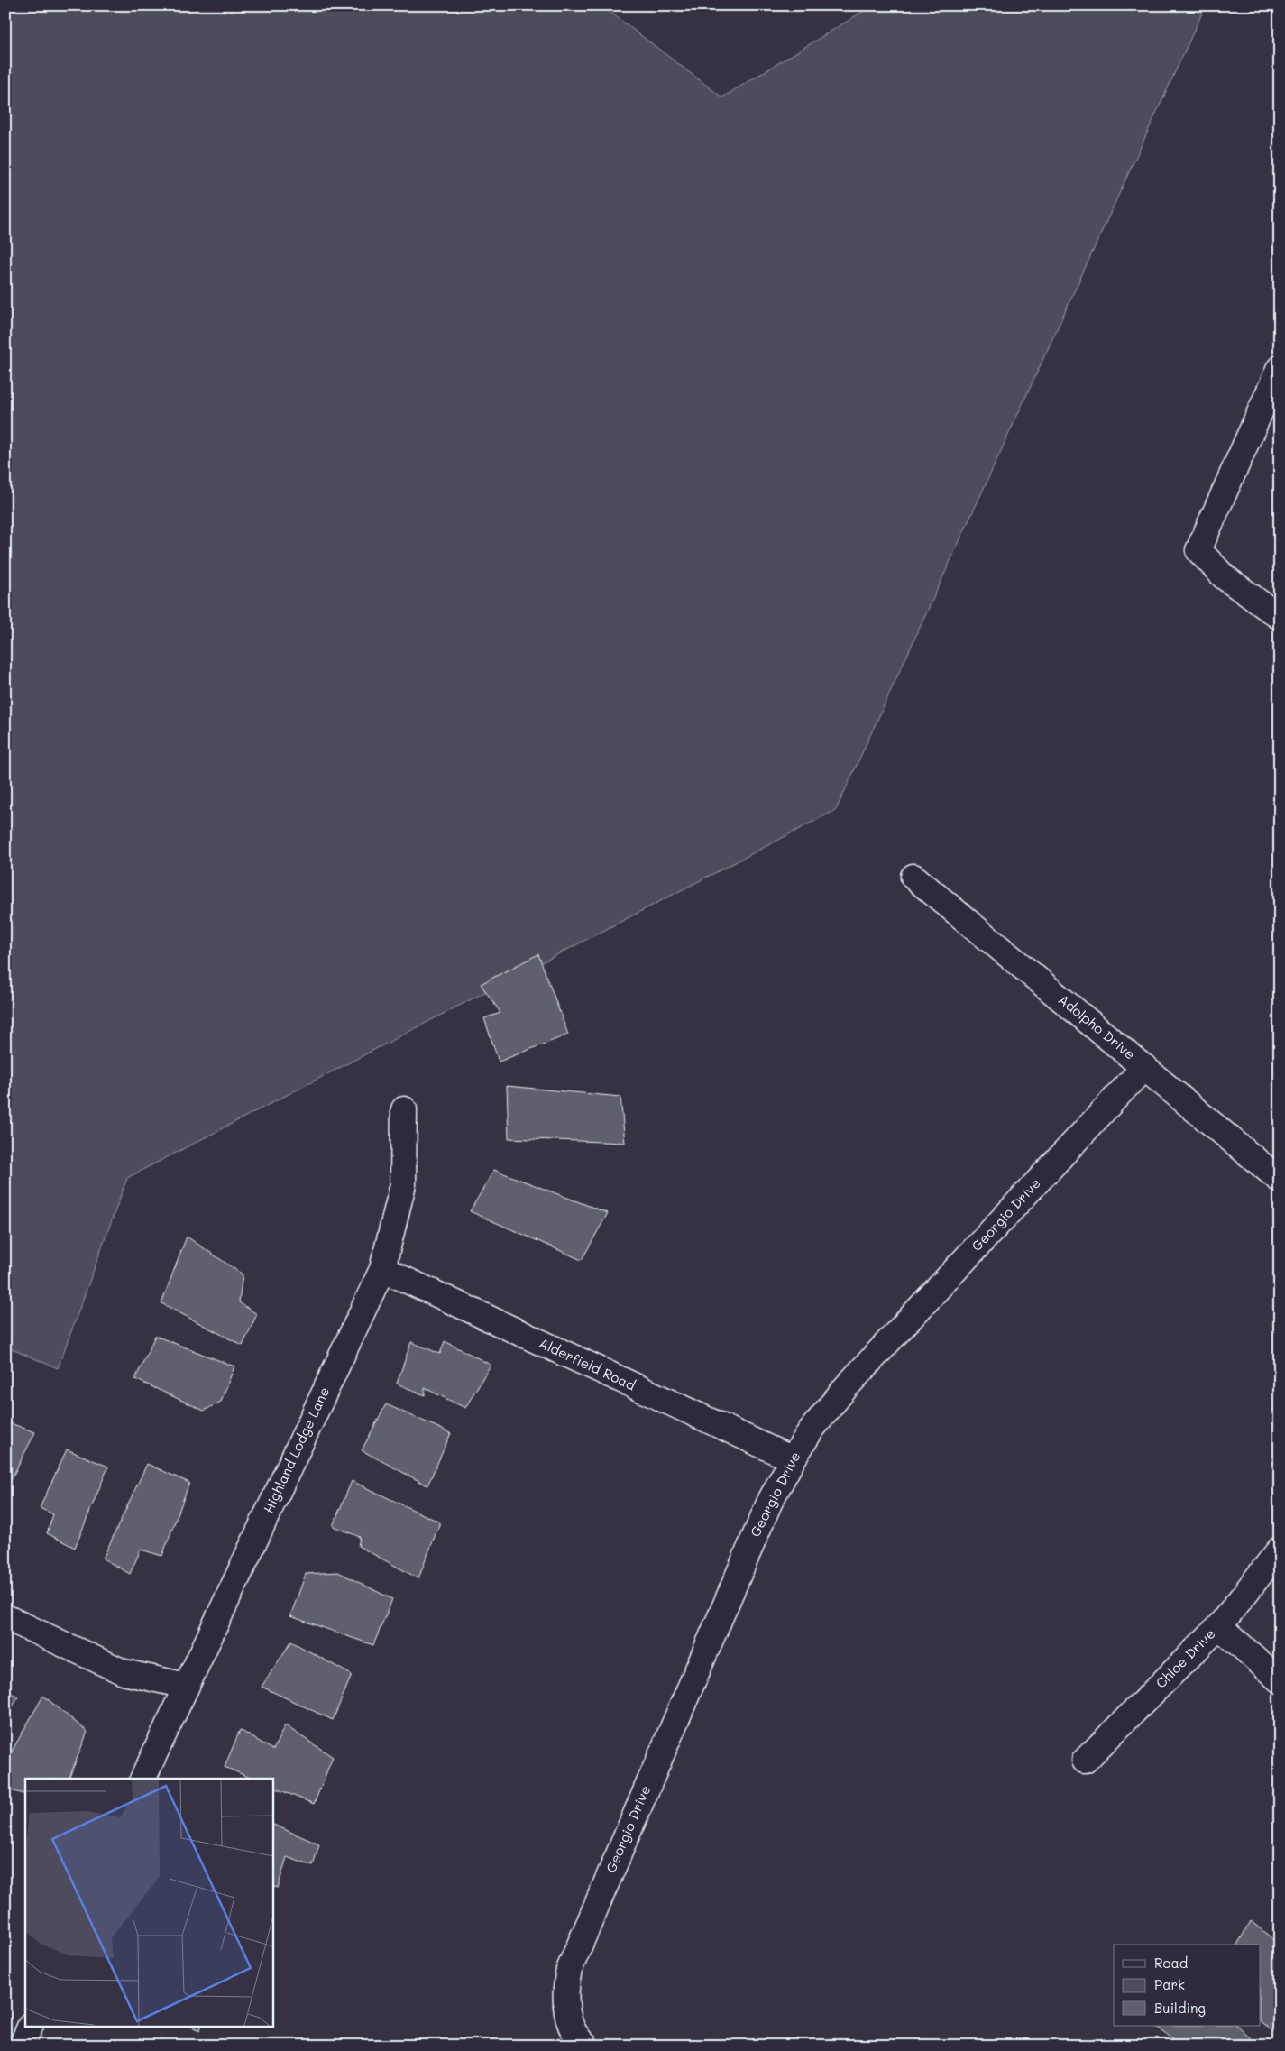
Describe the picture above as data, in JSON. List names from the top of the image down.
{
  "streets": {
    "street": [
      "Adolpho Drive",
      "Georgio Drive",
      "Alderfield Road",
      "Highland Lodge Lane",
      "Chloe Drive"
    ]
  },
  "crossings": [
    ["Adolpho Drive", "Georgio Drive"],
    ["Georgio Drive", "Alderfield Road"],
    ["Alderfield Road", "Highland Lodge Lane"]
  ],
  "legend": ["Road", "Park", "Building"]
}
